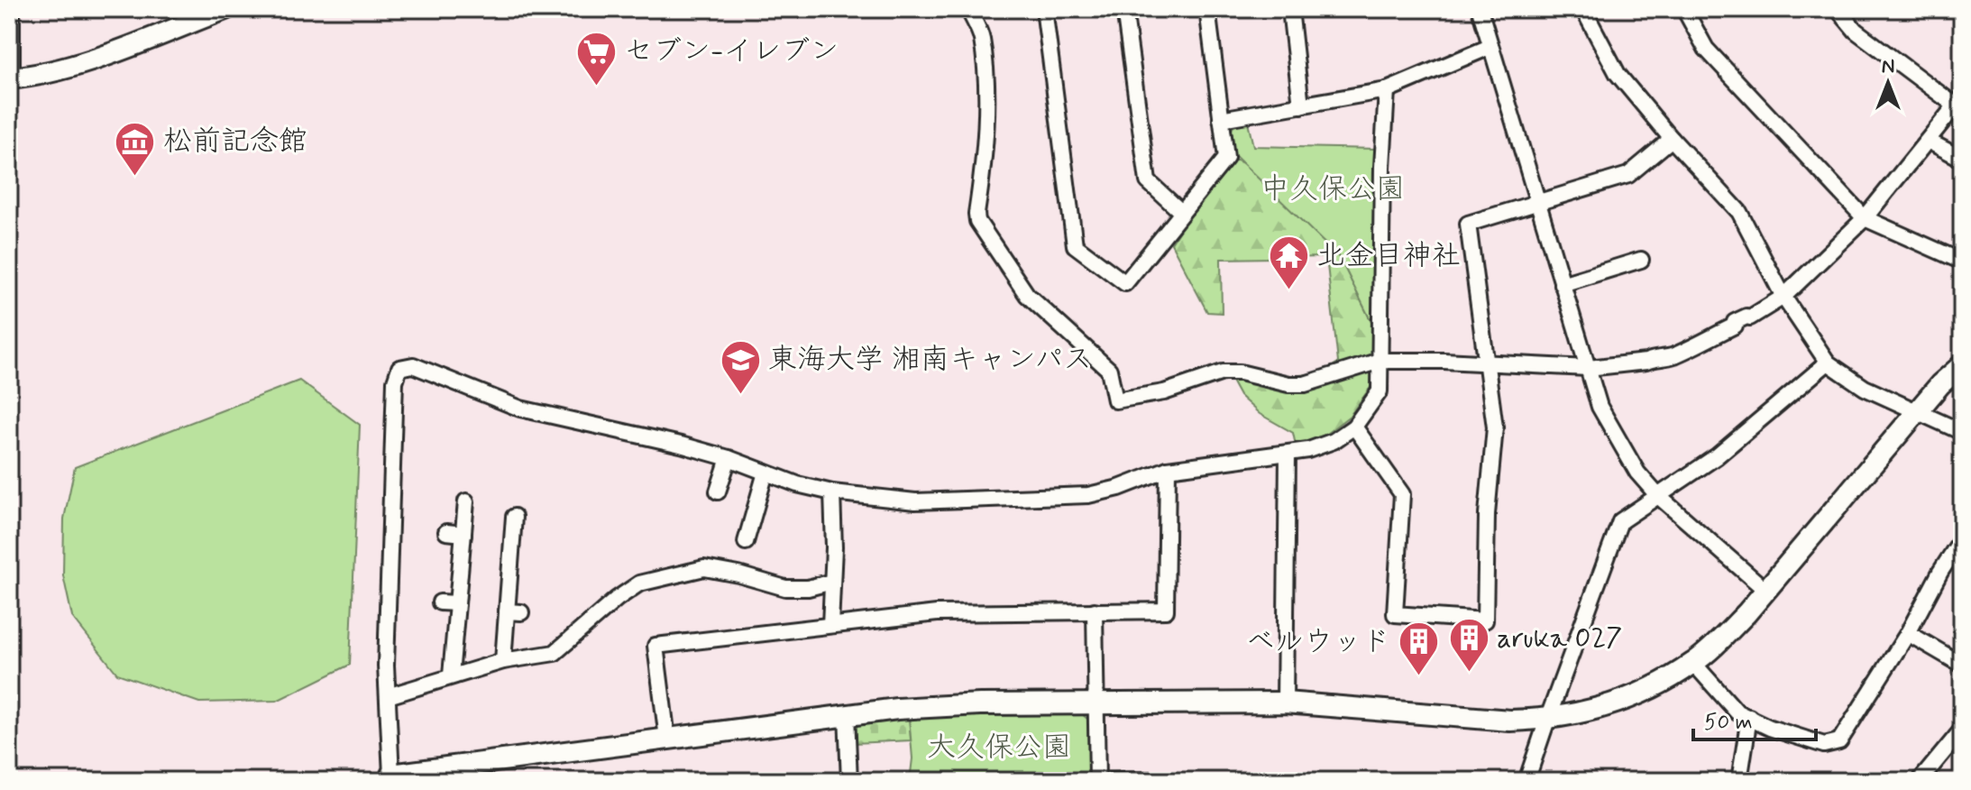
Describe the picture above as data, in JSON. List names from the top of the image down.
{
  "parks": ["中久保公園", "大久保公園"],
  "places": {
    "supermarket": ["セブン-イレブン"],
    "museum": ["松前記念館"],
    "temple": ["北金目神社"],
    "school or university": ["東海大学 湘南キャンパス"],
    "building": ["aruka 027", "ベルウッド"]
  },
  "scale_bar": "50 m",
  "north": "top"
}
